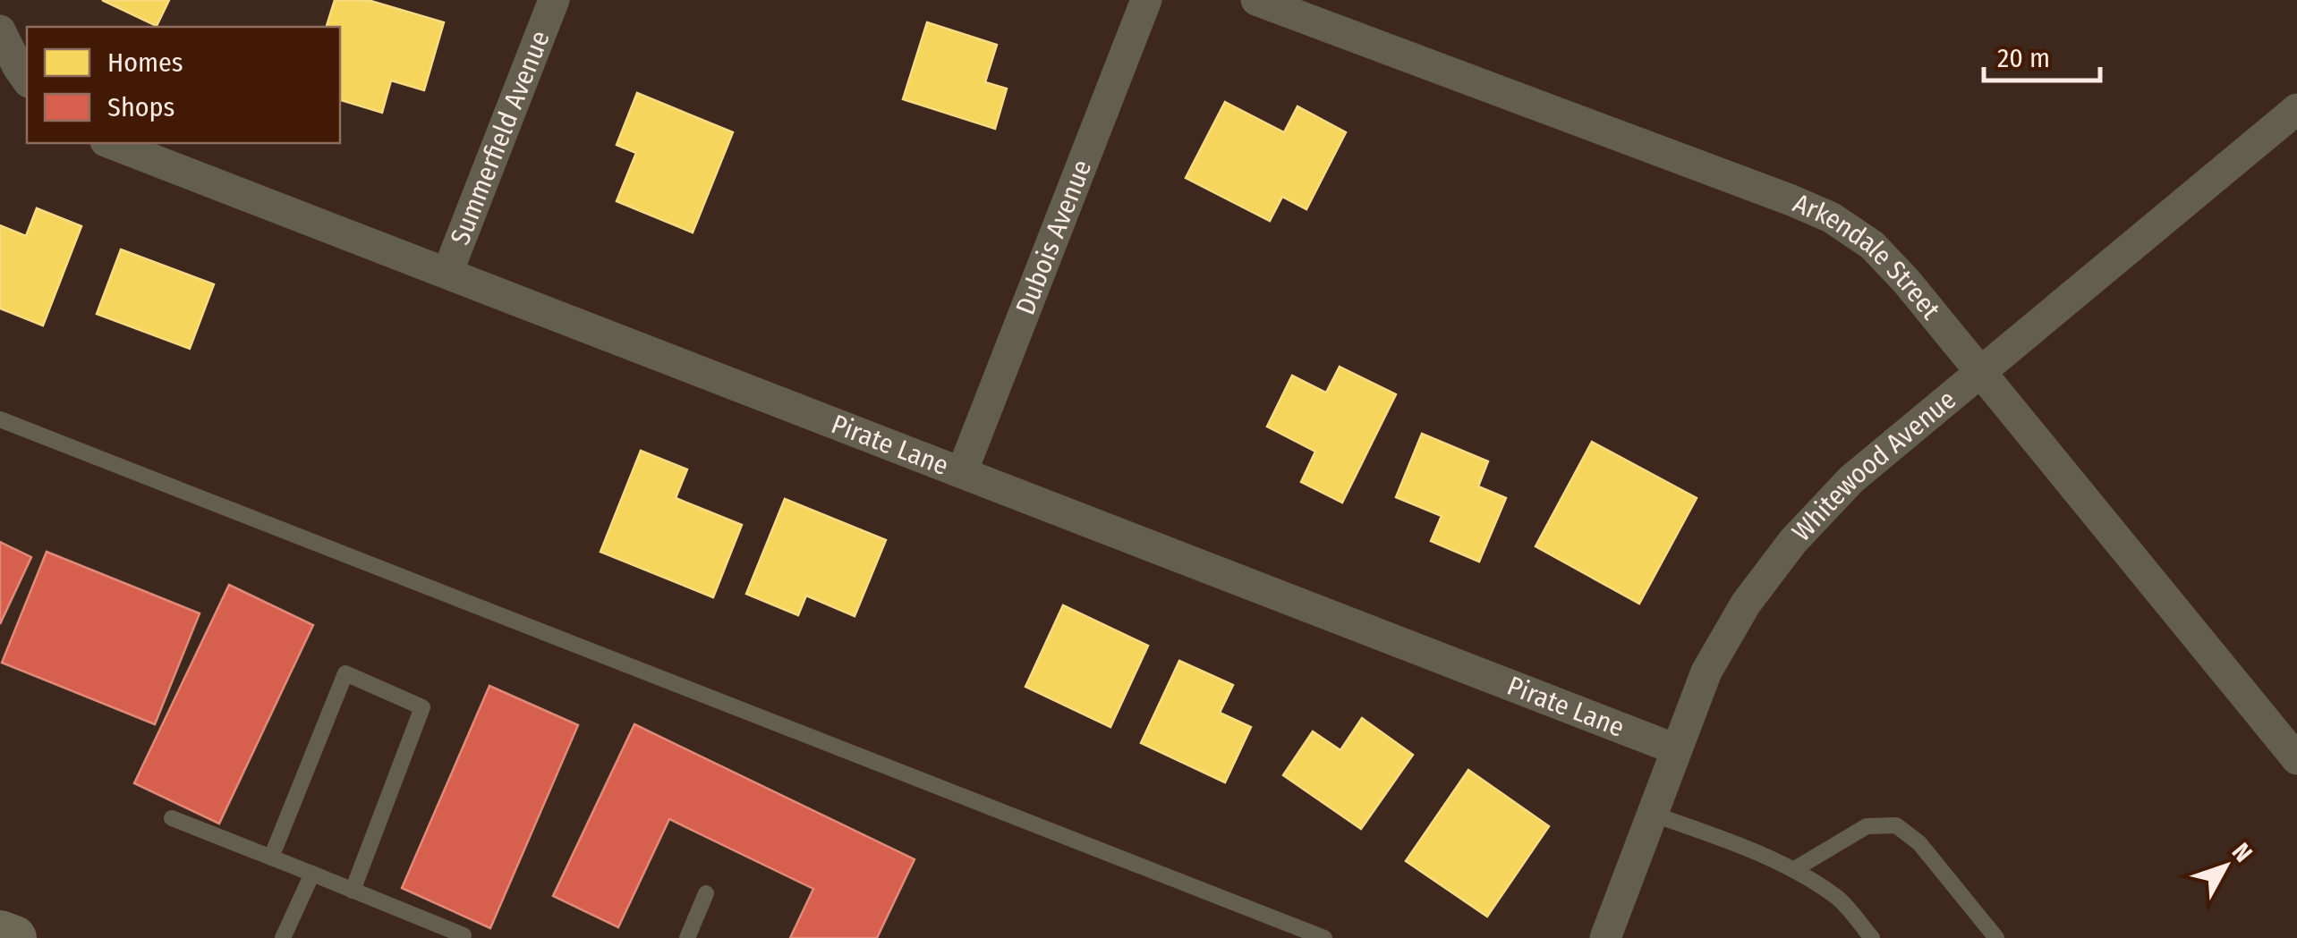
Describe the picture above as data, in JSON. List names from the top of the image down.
{
  "streets": {
    "street": [
      "Summerfield Avenue",
      "Dubois Avenue",
      "Arkendale Street",
      "Pirate Lane",
      "Whitewood Avenue"
    ]
  },
  "crossings": [
    ["Summerfield Avenue", "Pirate Lane"],
    ["Dubois Avenue", "Pirate Lane"],
    ["Arkendale Street", "Whitewood Avenue"],
    ["Pirate Lane", "Whitewood Avenue"]
  ],
  "legend": ["Homes", "Shops"],
  "scale_bar": "20 m",
  "north": "top right"
}
